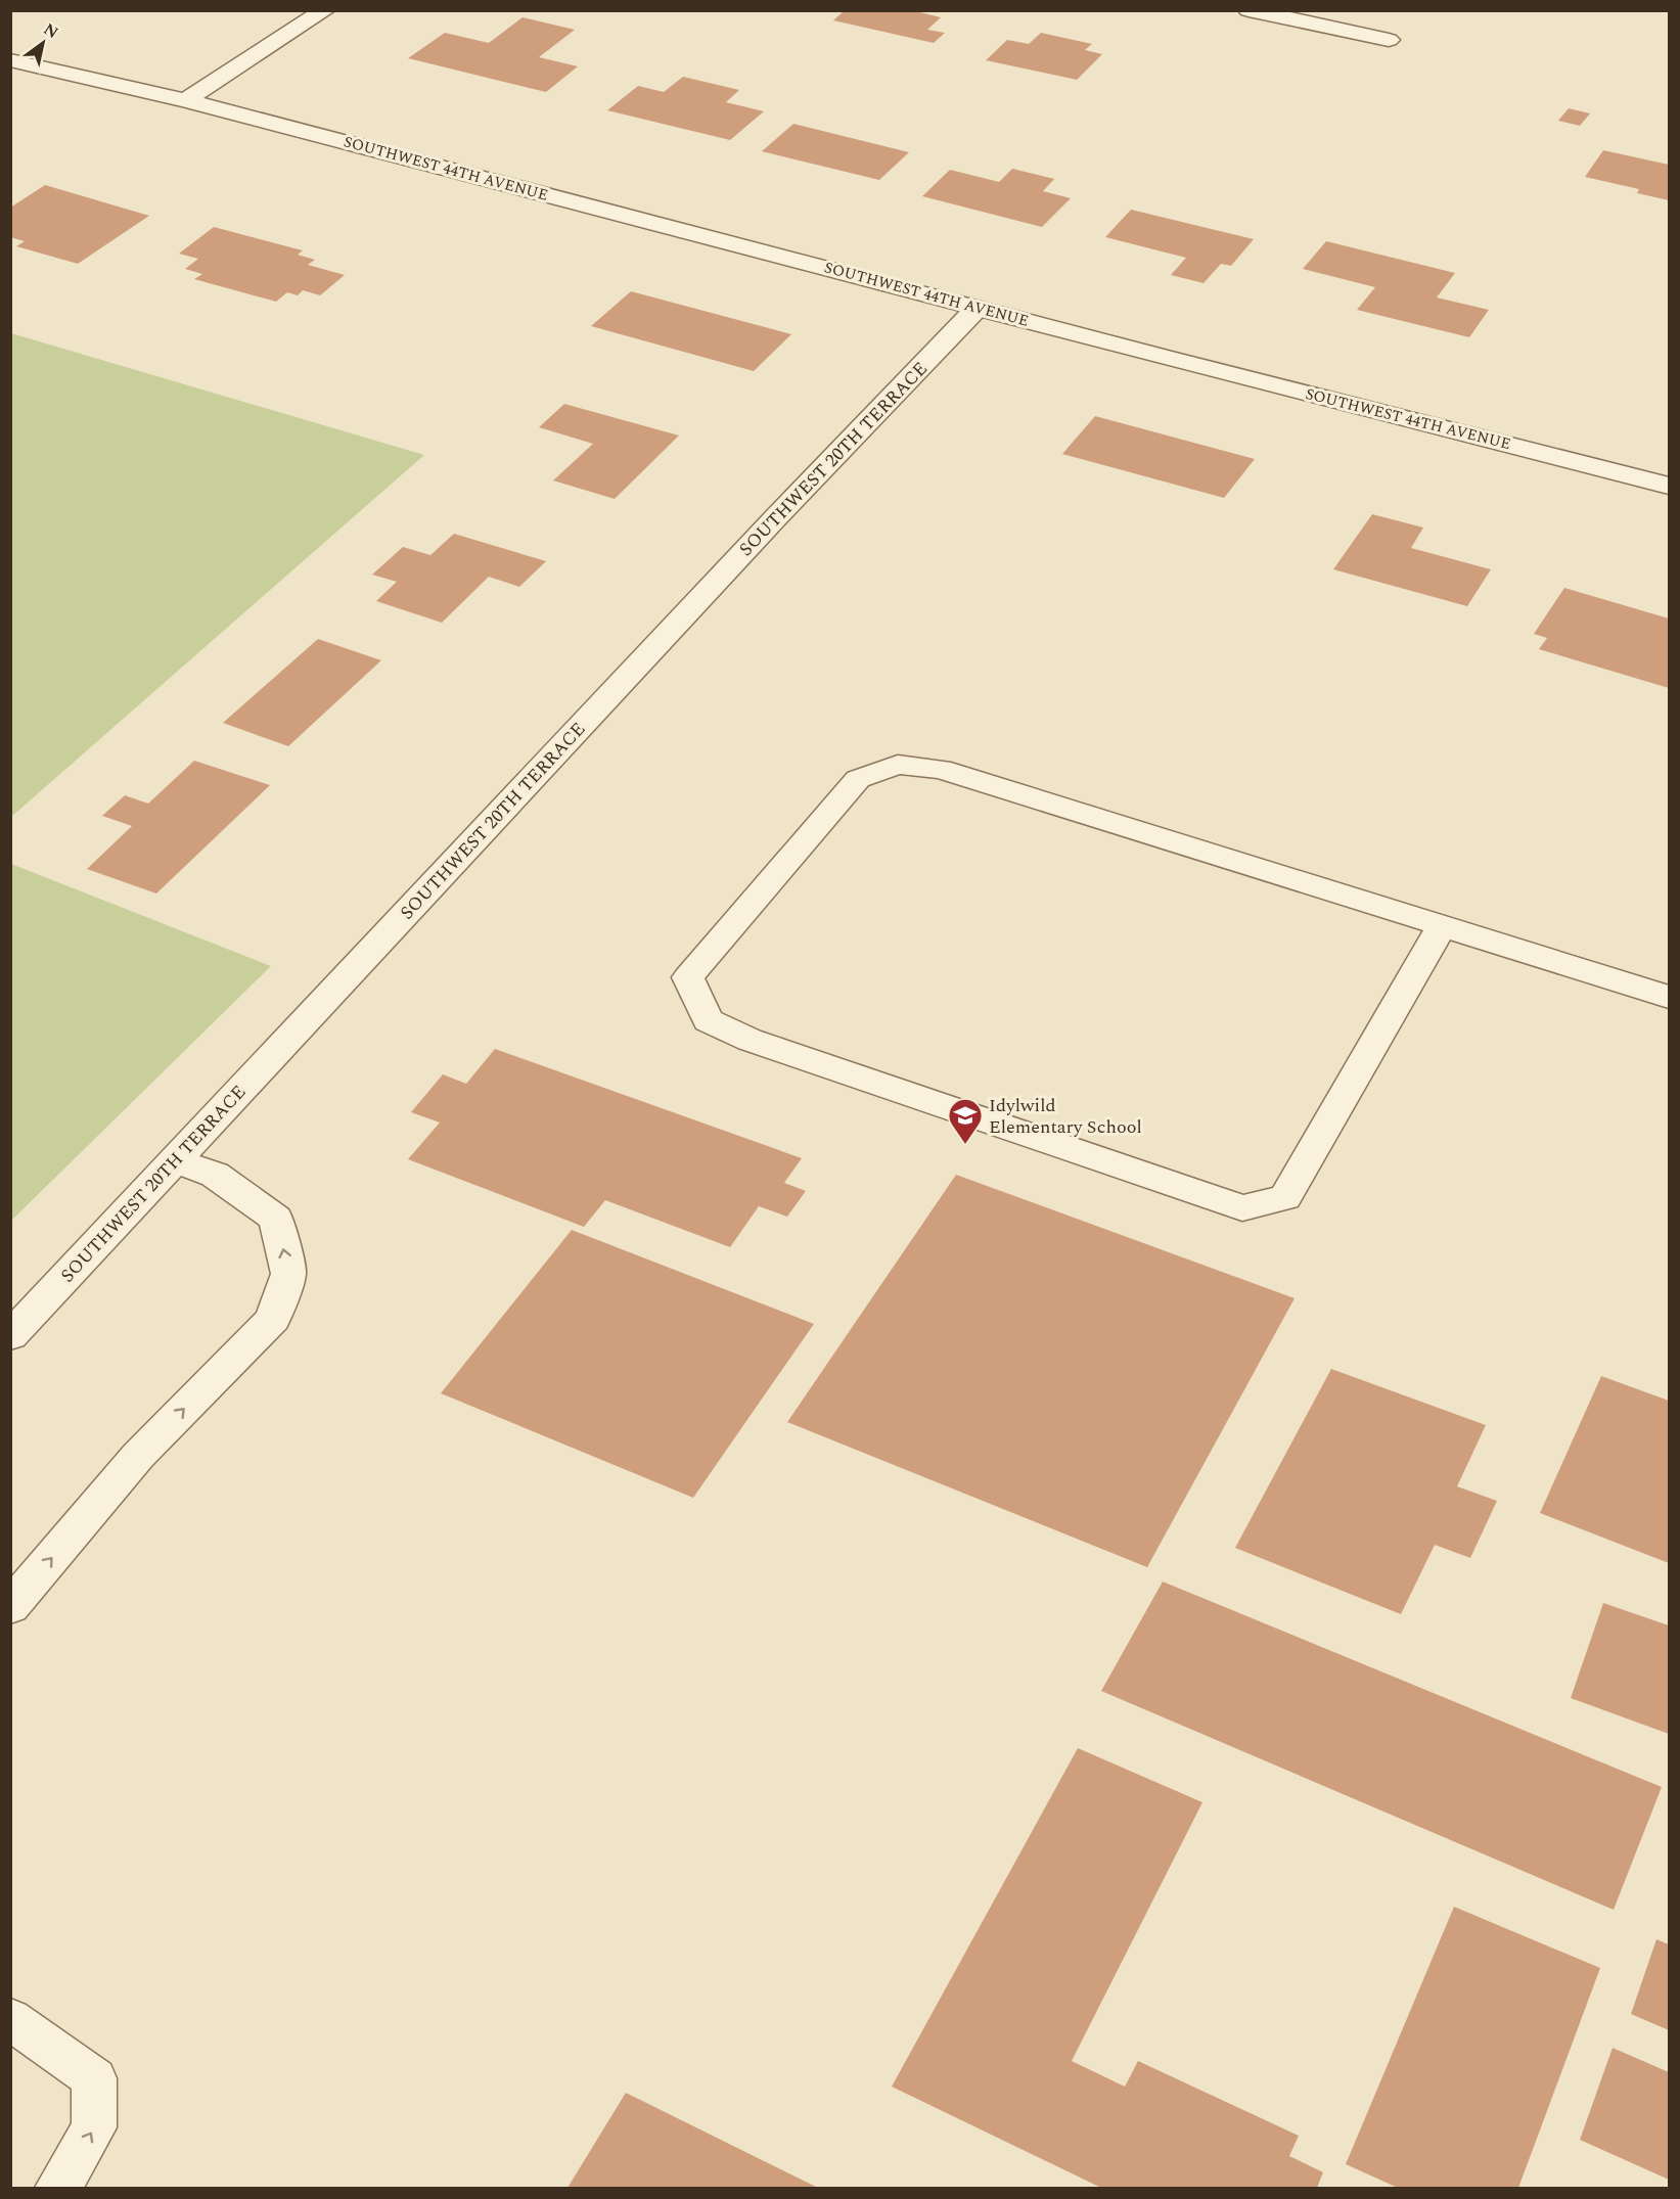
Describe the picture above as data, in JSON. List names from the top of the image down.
{
  "streets": {
    "street": ["SOUTHWEST 44TH AVENUE", "SOUTHWEST 20TH TERRACE"]
  },
  "crossings": [
    ["SOUTHWEST 44TH AVENUE", "SOUTHWEST 20TH TERRACE"]
  ],
  "places": {
    "school or university": ["Idylwild Elementary School"]
  },
  "north": "top right"
}
